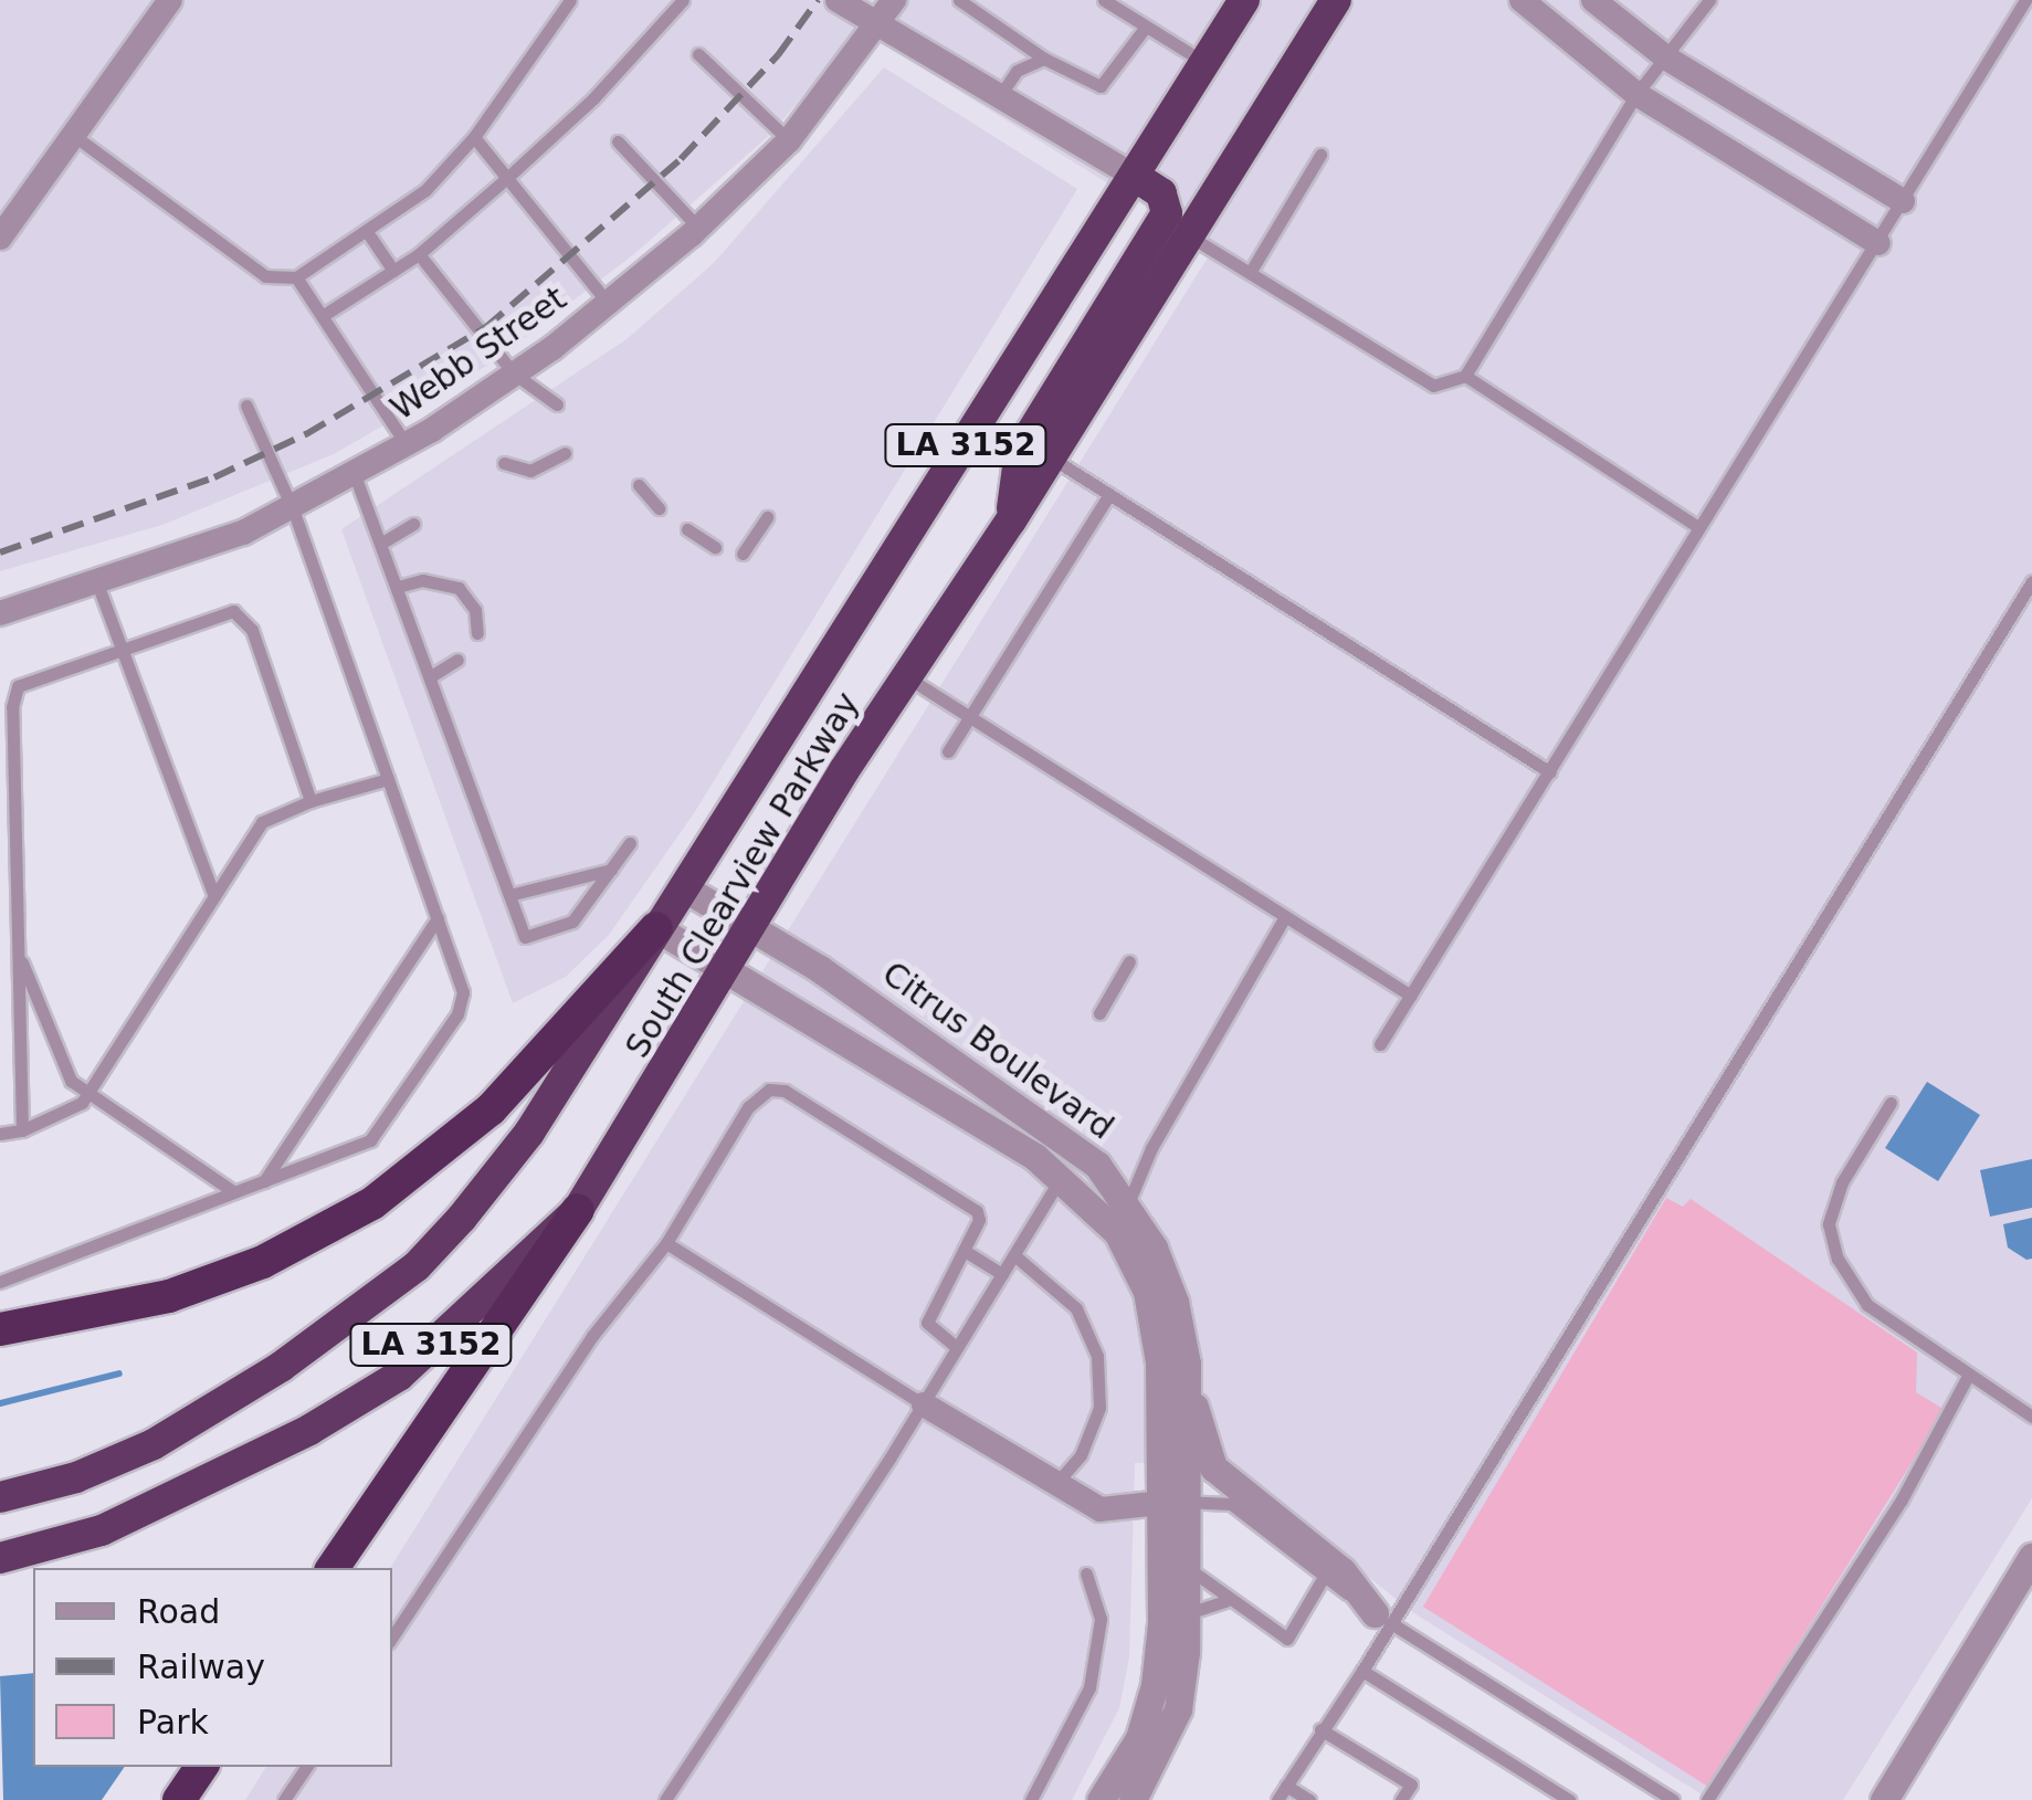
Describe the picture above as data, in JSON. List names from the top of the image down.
{
  "streets": {
    "highway": ["LA 3152", "South Clearview Parkway"],
    "street": ["Webb Street", "Citrus Boulevard"]
  },
  "crossings": [
    ["South Clearview Parkway", "Citrus Boulevard"]
  ],
  "legend": ["Road", "Railway", "Park"]
}
